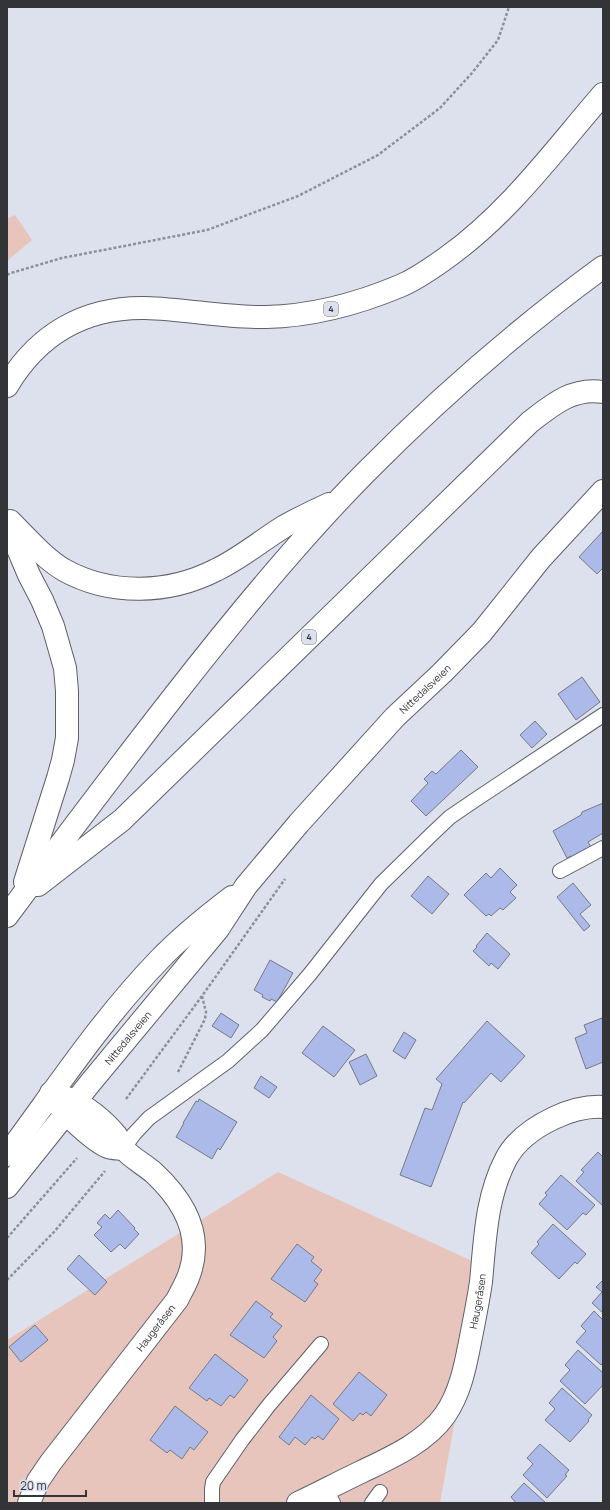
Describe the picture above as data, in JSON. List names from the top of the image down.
{
  "streets": {
    "main road": ["4", "Nittedalsveien", "Haugeråsen"]
  },
  "crossings": [
    ["Nittedalsveien", "Haugeråsen"]
  ],
  "scale_bar": "20 m"
}
